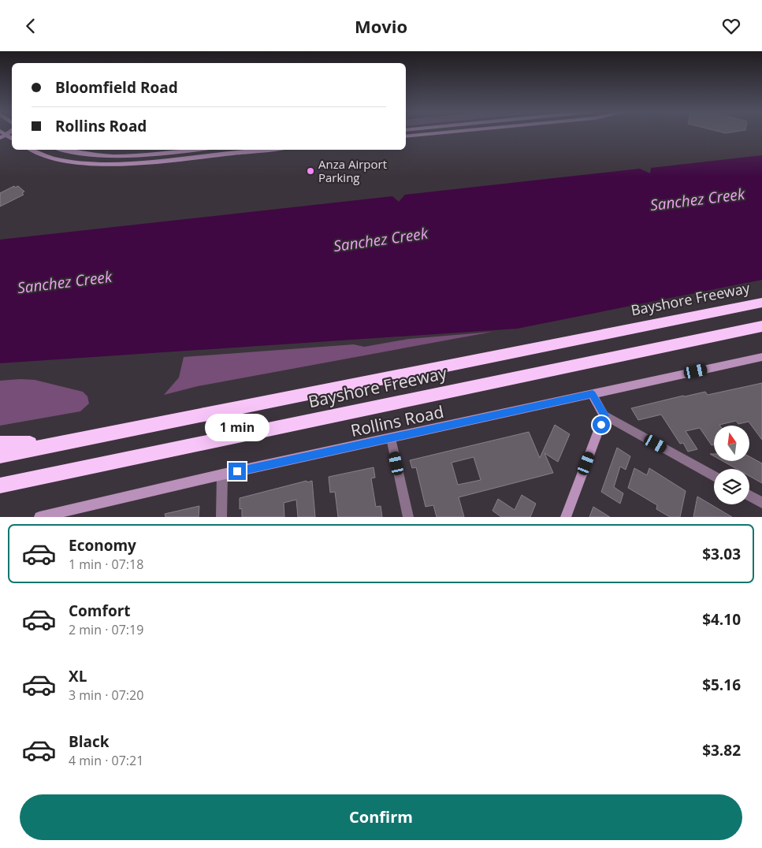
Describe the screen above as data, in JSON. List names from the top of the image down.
{
  "streets": {
    "highway": ["Bayshore Freeway"],
    "main road": ["Rollins Road"]
  },
  "water": ["Sanchez Creek"],
  "places": ["Anza Airport Parking"],
  "north": "top",
  "page": {
    "header": "Movio",
    "banner": ["Bloomfield Road", "Rollins Road"],
    "bubble": "1 min",
    "list": [
      {
        "name": "Economy",
        "note": "1 min · 07:18",
        "value": "$3.03"
      },
      {
        "name": "Comfort",
        "note": "2 min · 07:19",
        "value": "$4.10"
      },
      {
        "name": "XL",
        "note": "3 min · 07:20",
        "value": "$5.16"
      },
      {
        "name": "Black",
        "note": "4 min · 07:21",
        "value": "$3.82"
      }
    ],
    "buttons": "Confirm"
  }
}
